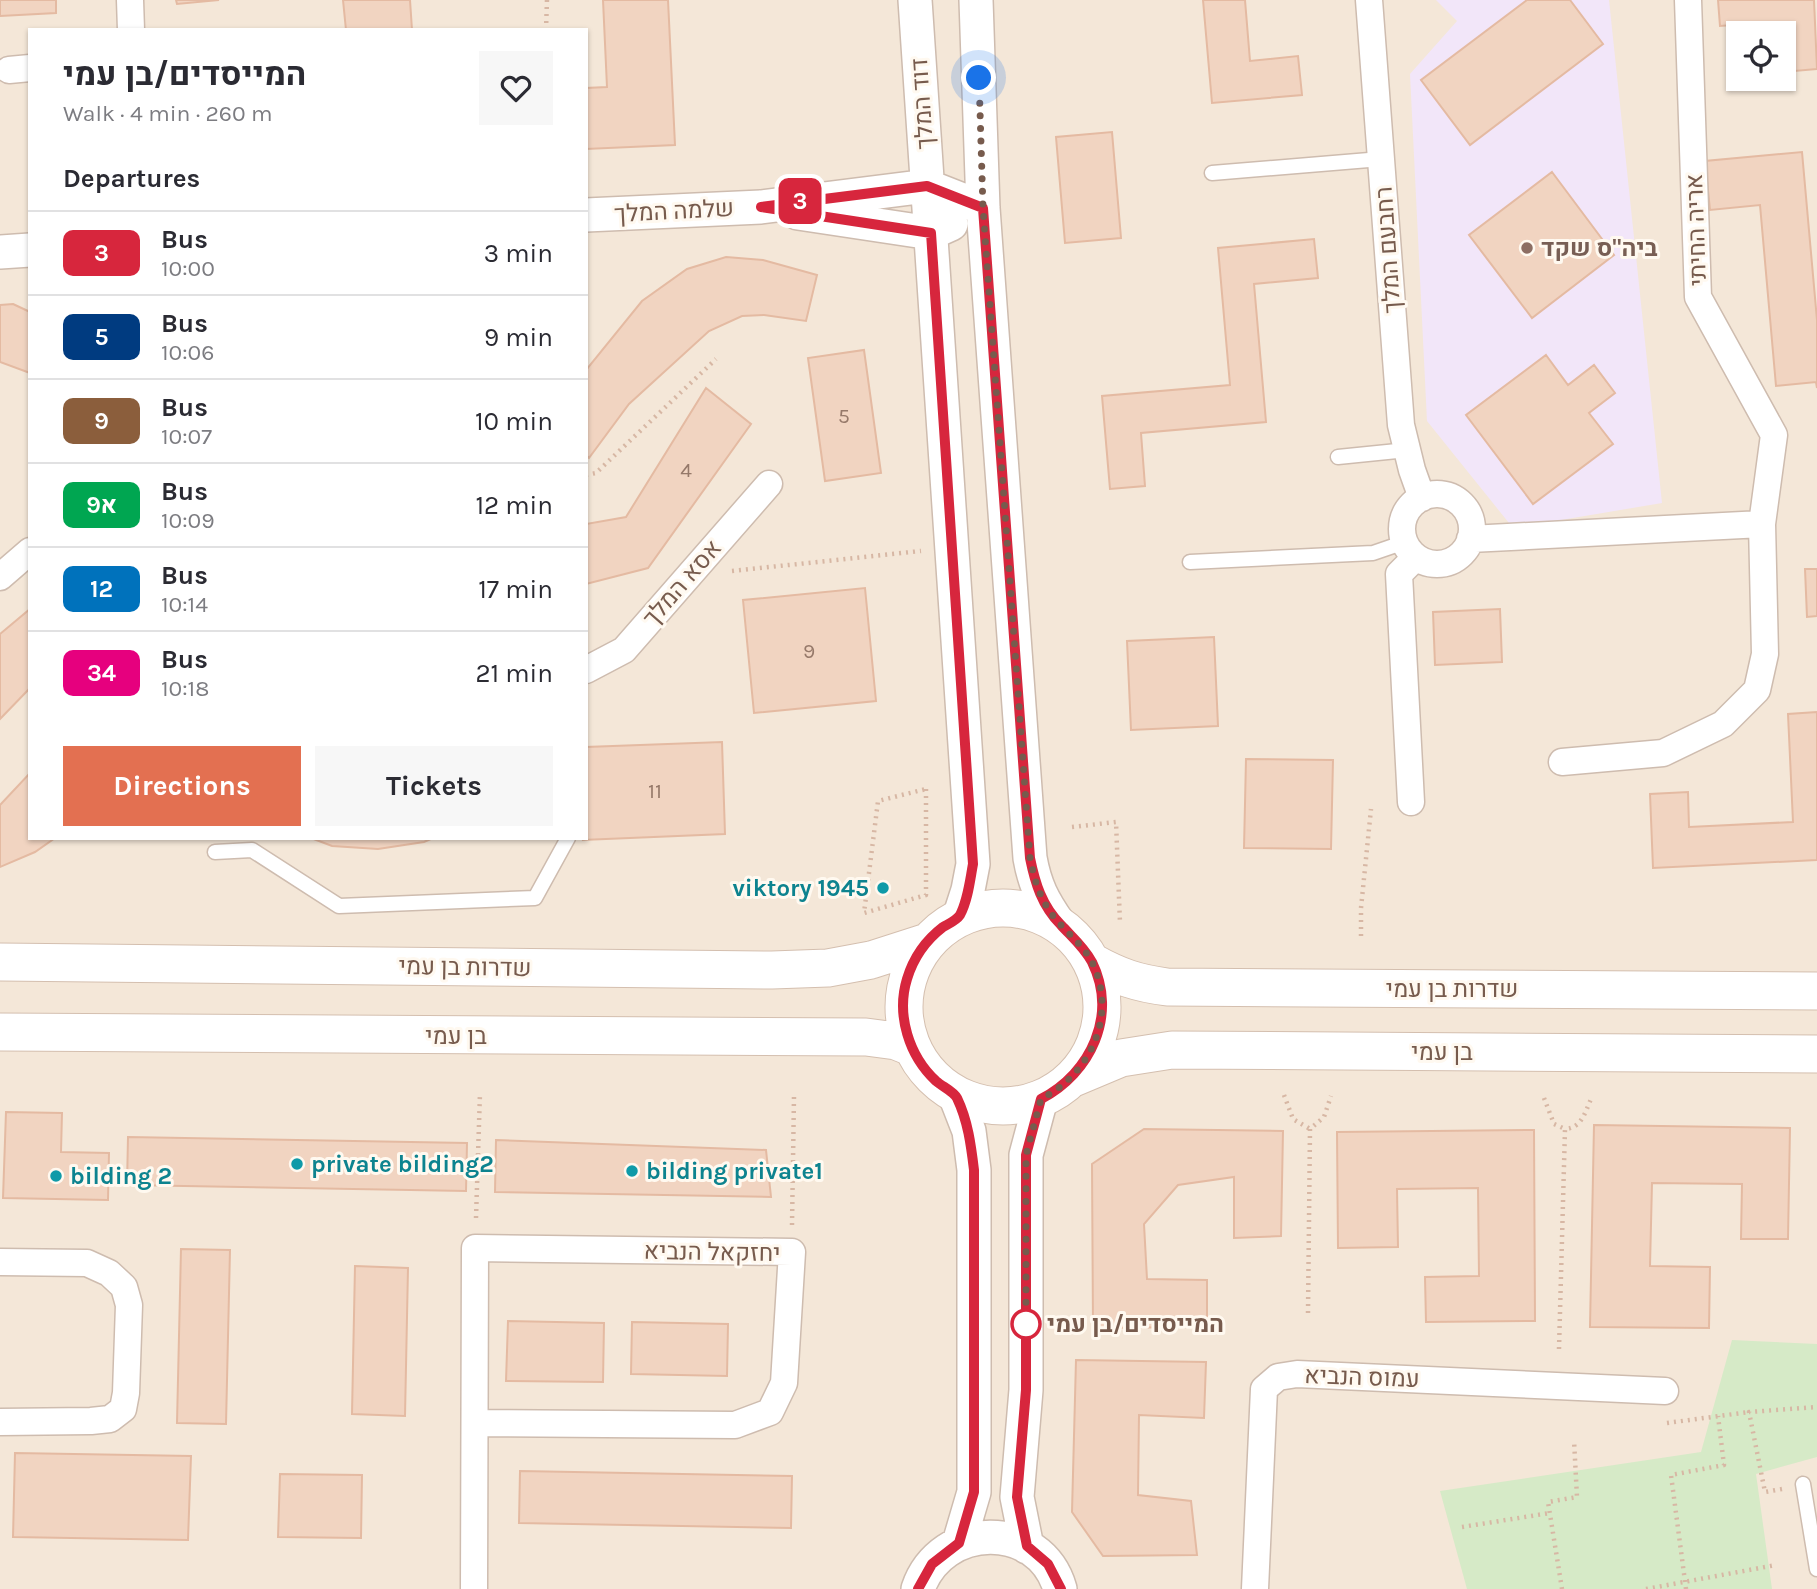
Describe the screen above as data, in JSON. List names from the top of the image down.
{
  "streets": {
    "main road": ["שדרות בן עמי", "בן עמי"],
    "street": [
      "דוד המלך",
      "שלמה המלך",
      "אריה החיתי",
      "רחבעם המלך",
      "אסא המלך",
      "יחזקאל הנביא",
      "עמוס הנביא"
    ]
  },
  "crossings": [
    ["דוד המלך", "שלמה המלך"],
    ["דוד המלך", "שדרות בן עמי"],
    ["דוד המלך", "בן עמי"],
    ["שדרות בן עמי", "בן עמי"]
  ],
  "places": [
    "ביה\"ס שקד",
    "viktory 1945",
    "private bilding2",
    "bilding private1",
    "bilding 2",
    "המייסדים/בן עמי"
  ],
  "lines": ["bus line 3"],
  "house_numbers": [
    "5",
    "4",
    "9",
    "11"
  ],
  "page": {
    "on_map": "3",
    "heading": [
      ["המייסדים/בן עמי", "Walk · 4 min · 260 m"],
      "Departures"
    ],
    "list": [
      {
        "mark": "3",
        "name": "Bus",
        "note": "10:00",
        "value": "3 min"
      },
      {
        "mark": "5",
        "name": "Bus",
        "note": "10:06",
        "value": "9 min"
      },
      {
        "mark": "9",
        "name": "Bus",
        "note": "10:07",
        "value": "10 min"
      },
      {
        "mark": "9א",
        "name": "Bus",
        "note": "10:09",
        "value": "12 min"
      },
      {
        "mark": "12",
        "name": "Bus",
        "note": "10:14",
        "value": "17 min"
      },
      {
        "mark": "34",
        "name": "Bus",
        "note": "10:18",
        "value": "21 min"
      }
    ],
    "buttons": ["Directions", "Tickets"]
  }
}
